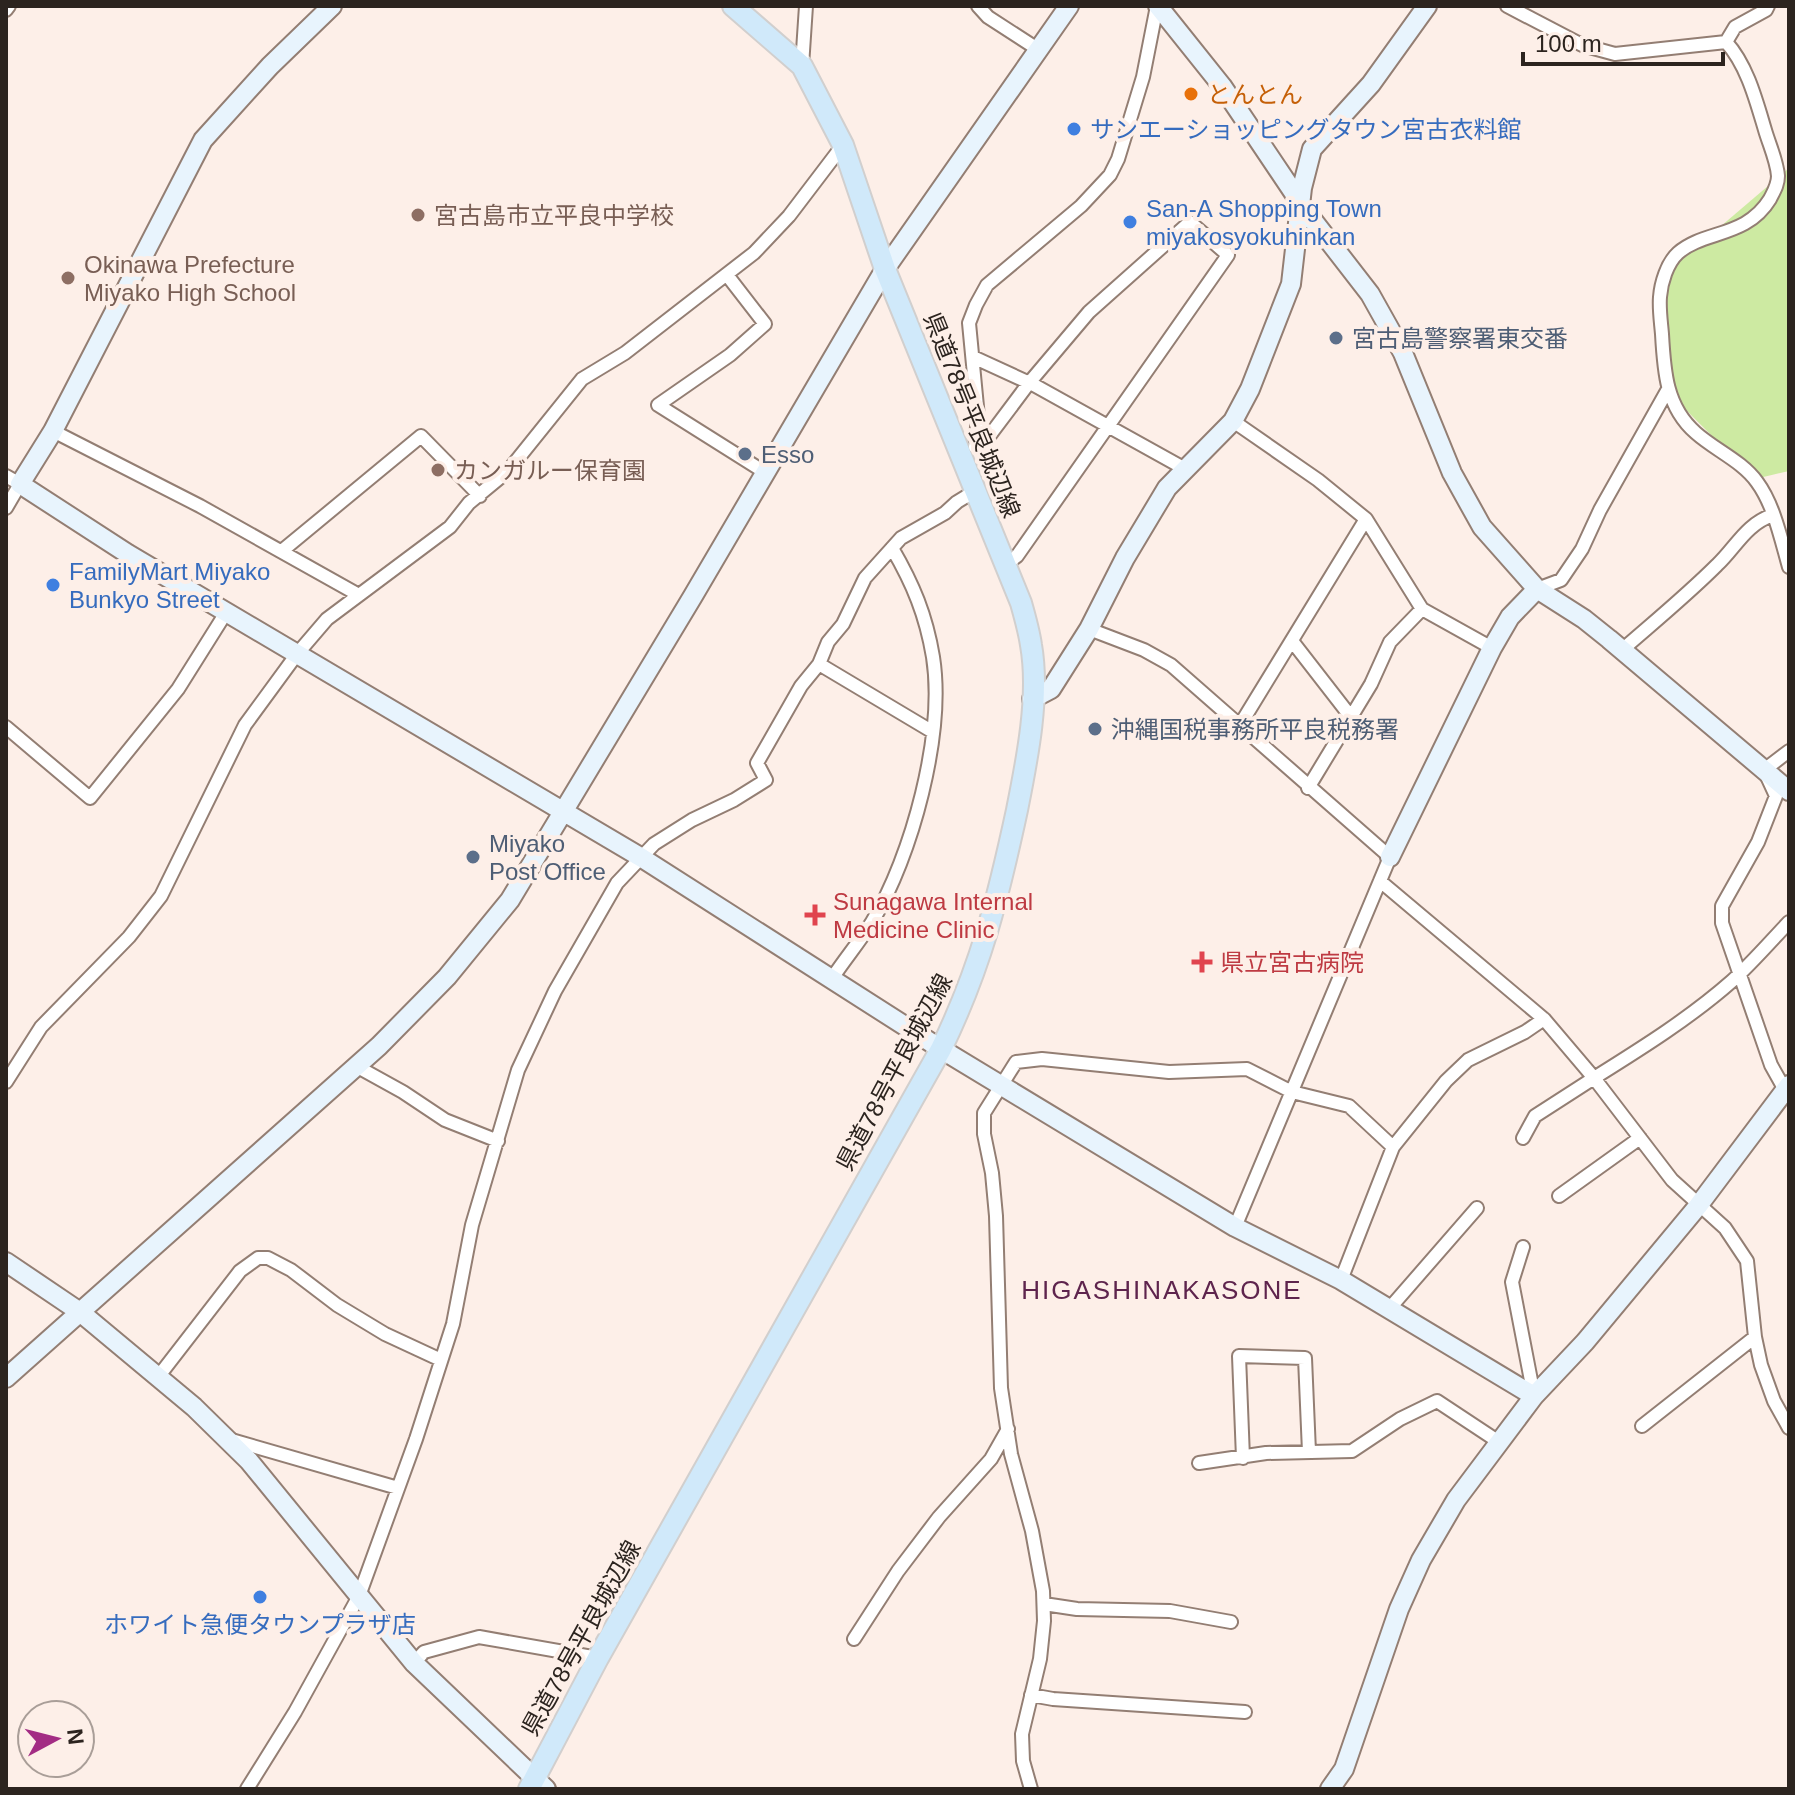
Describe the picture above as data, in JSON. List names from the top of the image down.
{
  "streets": {
    "main road": ["県道78号平良城辺線"]
  },
  "districts": ["HIGASHINAKASONE"],
  "places": {
    "other": [
      "とんとん",
      "サンエーショッピングタウン宮古衣料館",
      "宮古島市立平良中学校",
      "San-A Shopping Town miyakosyokuhinkan",
      "Okinawa Prefecture Miyako High School",
      "宮古島警察署東交番",
      "Esso",
      "カンガルー保育園",
      "FamilyMart Miyako Bunkyo Street",
      "沖縄国税事務所平良税務署",
      "Miyako Post Office",
      "ホワイト急便タウンプラザ店"
    ],
    "health": ["Sunagawa Internal Medicine Clinic", "県立宮古病院"]
  },
  "scale_bar": "100 m",
  "north": "right"
}
